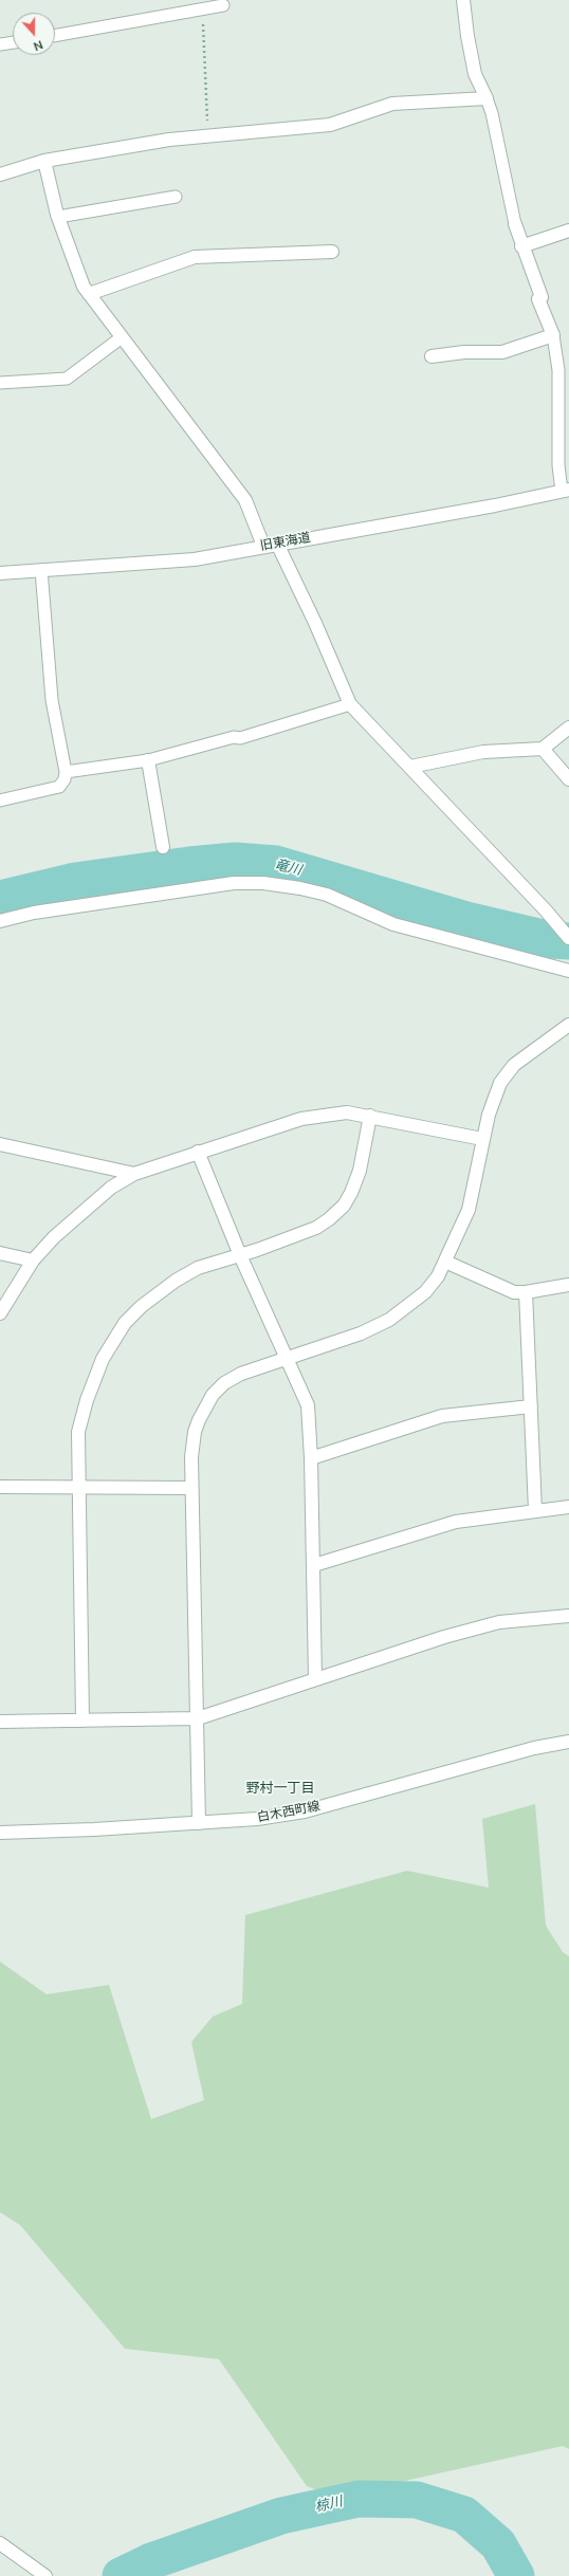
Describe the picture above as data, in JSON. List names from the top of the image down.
{
  "streets": {
    "street": ["旧東海道", "白木西町線"]
  },
  "districts": ["野村一丁目"],
  "water": ["竜川", "椋川"],
  "north": "bottom"
}
